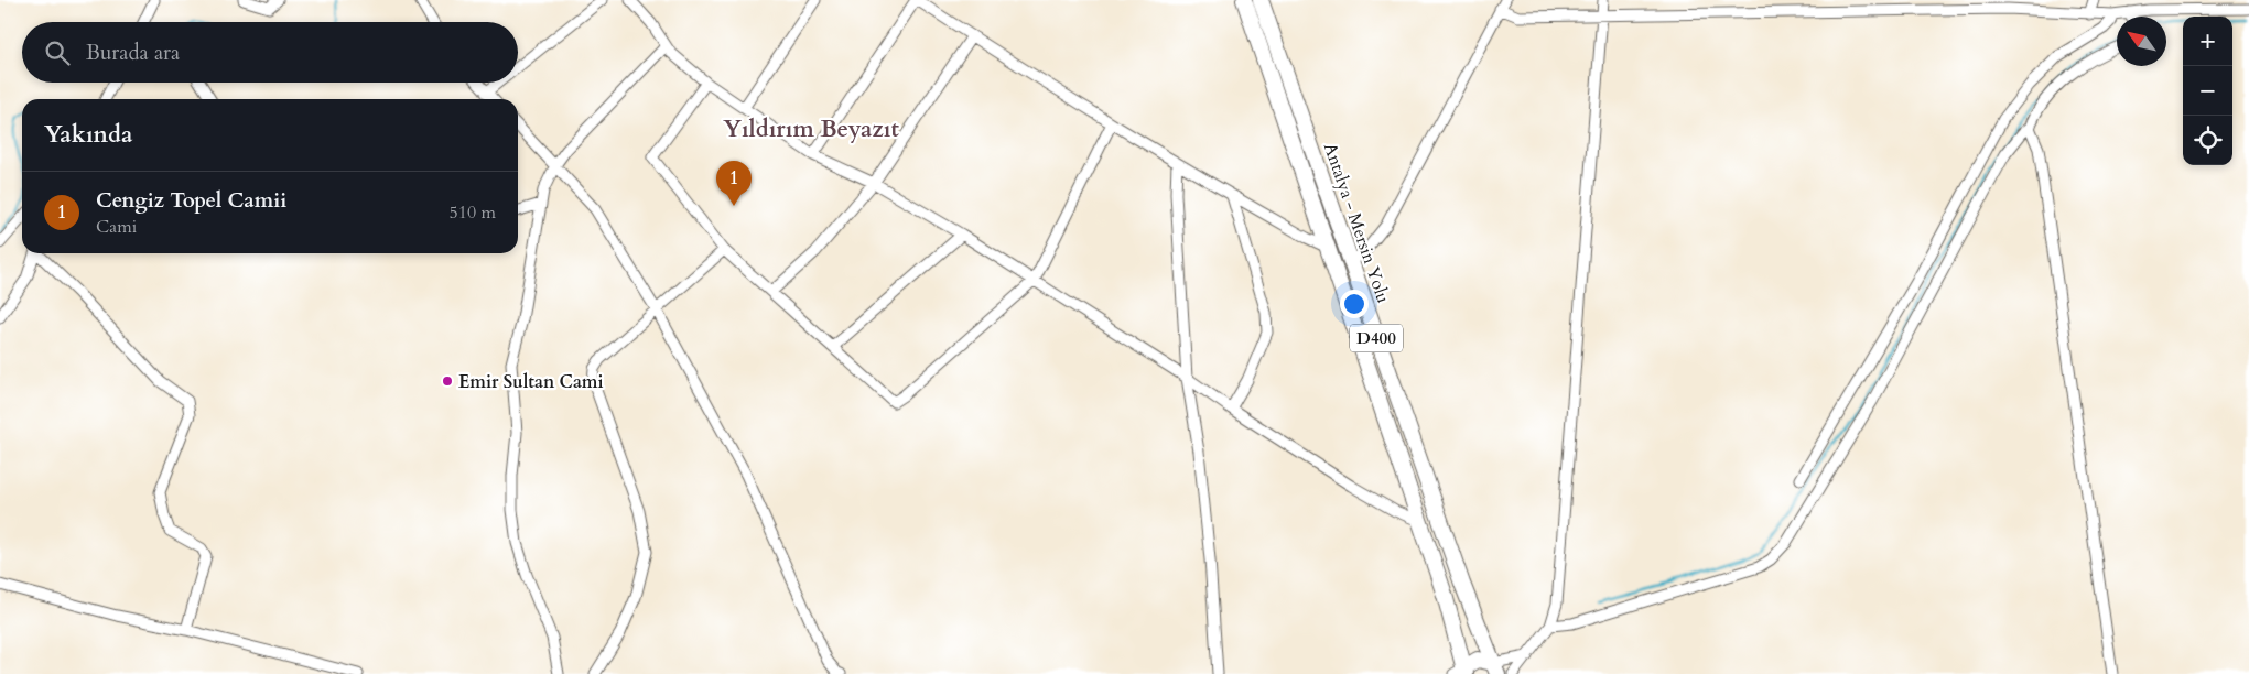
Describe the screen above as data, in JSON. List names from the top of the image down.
{
  "streets": {
    "highway": ["Antalya - Mersin Yolu", "D400"]
  },
  "districts": ["Yıldırım Beyazıt"],
  "places": ["Emir Sultan Cami"],
  "north": "top left",
  "page": {
    "map_buttons": ["+", "−"],
    "search": "Burada ara",
    "heading": "Yakında",
    "pins": "1",
    "list": [
      {
        "mark": "1",
        "name": "Cengiz Topel Camii",
        "note": "Cami",
        "value": "510 m"
      }
    ]
  }
}
